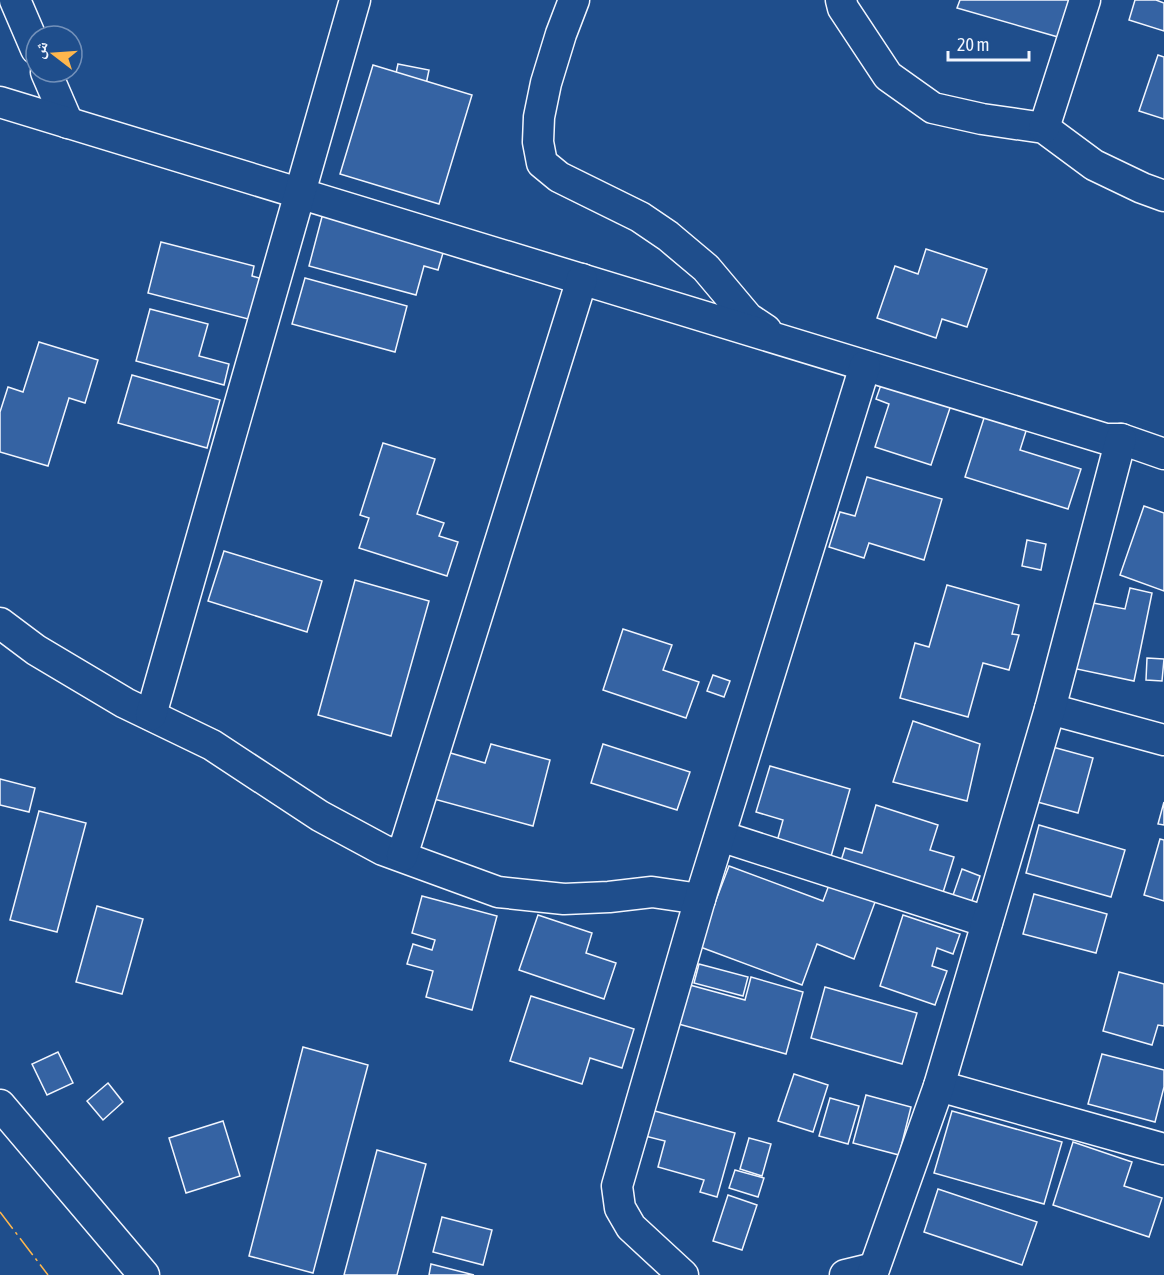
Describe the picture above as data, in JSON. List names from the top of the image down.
{
  "scale_bar": "20 m",
  "north": "left"
}
